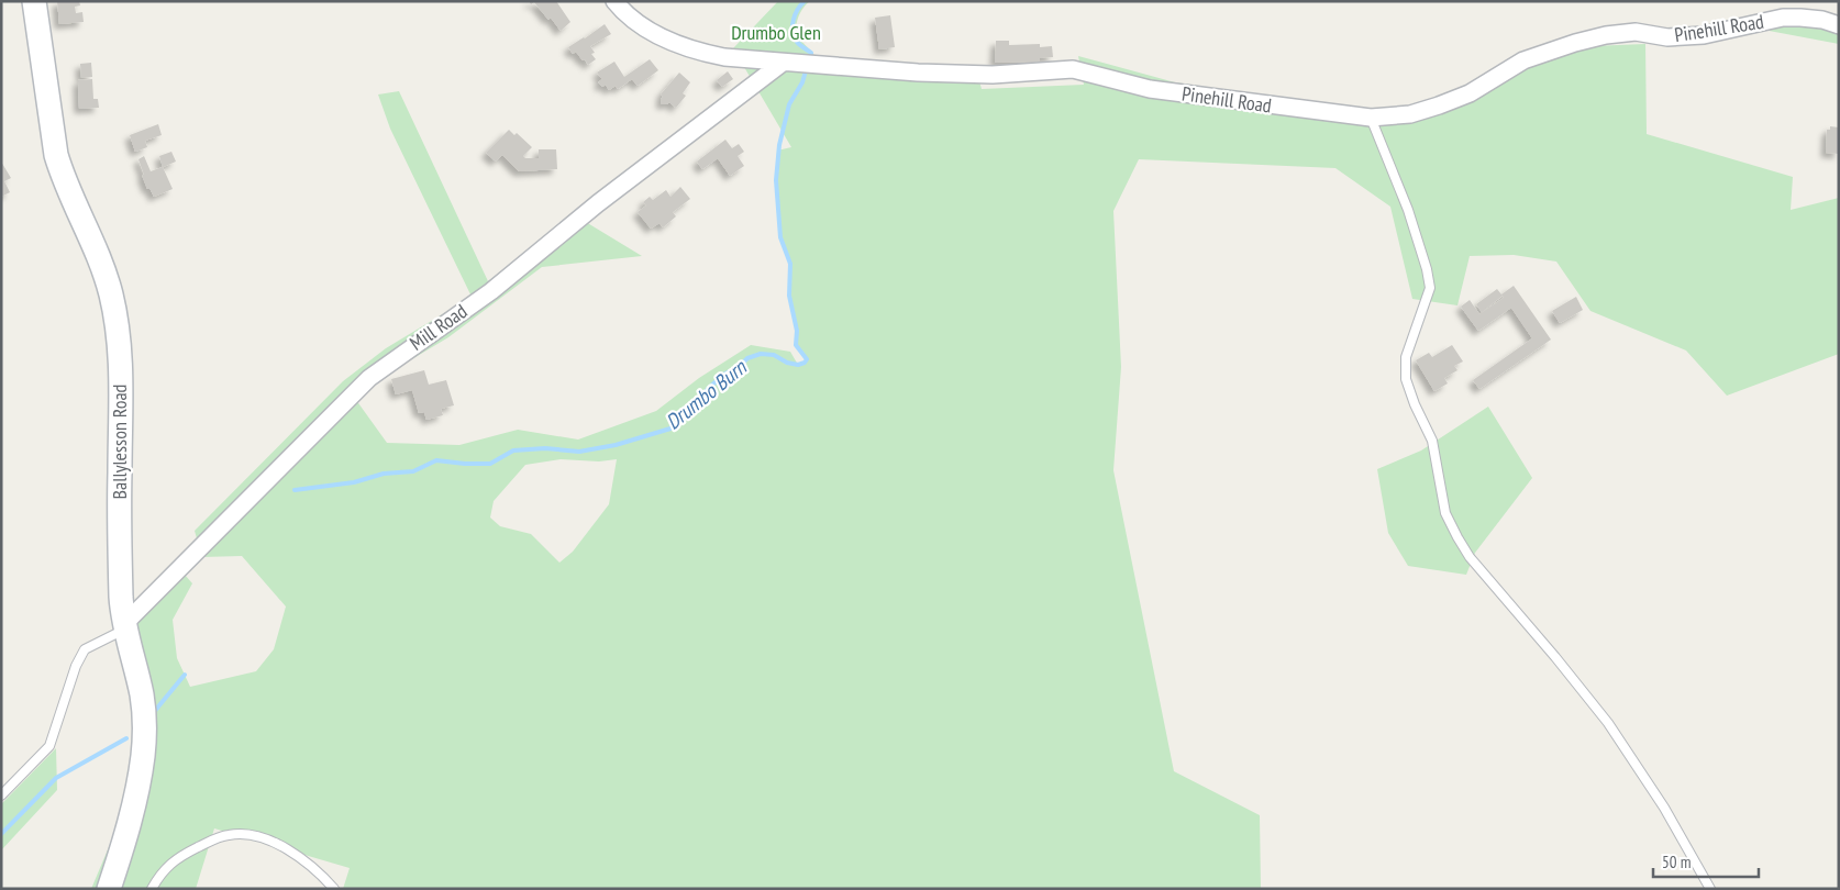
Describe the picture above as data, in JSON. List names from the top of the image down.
{
  "streets": {
    "main road": ["Ballylesson Road"],
    "street": ["Pinehill Road", "Mill Road"]
  },
  "crossings": [
    ["Pinehill Road", "Mill Road"],
    ["Mill Road", "Ballylesson Road"]
  ],
  "water": ["Drumbo Burn"],
  "parks": ["Drumbo Glen"],
  "scale_bar": "50 m"
}
